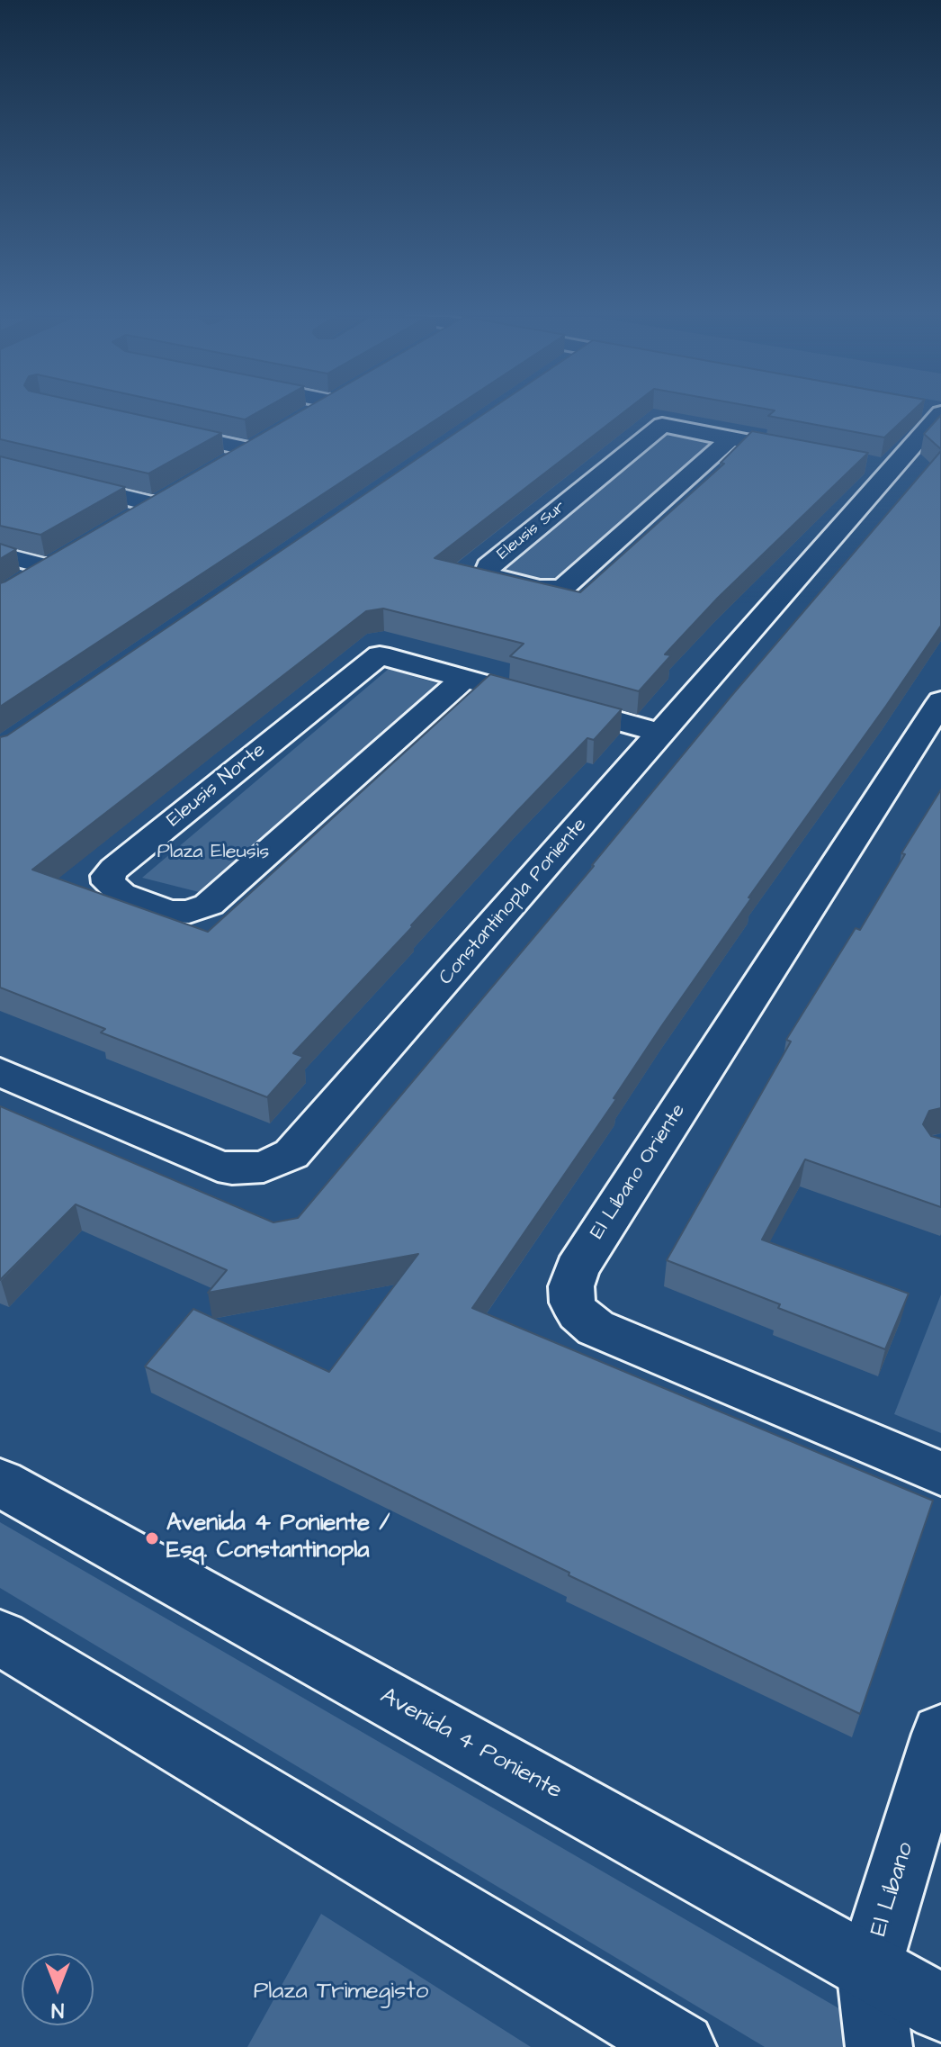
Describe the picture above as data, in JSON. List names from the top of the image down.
{
  "streets": {
    "street": [
      "Eleusis Sur",
      "Eleusis Norte",
      "Constantinopla Poniente",
      "El Líbano Oriente",
      "Avenida 4 Poniente",
      "El Líbano"
    ]
  },
  "crossings": [
    ["Eleusis Norte", "Constantinopla Poniente"],
    ["Avenida 4 Poniente", "El Líbano"]
  ],
  "parks": ["Plaza Eleusis", "Plaza Trimegisto"],
  "places": ["Avenida 4 Poniente / Esq. Constantinopla"],
  "north": "bottom"
}
